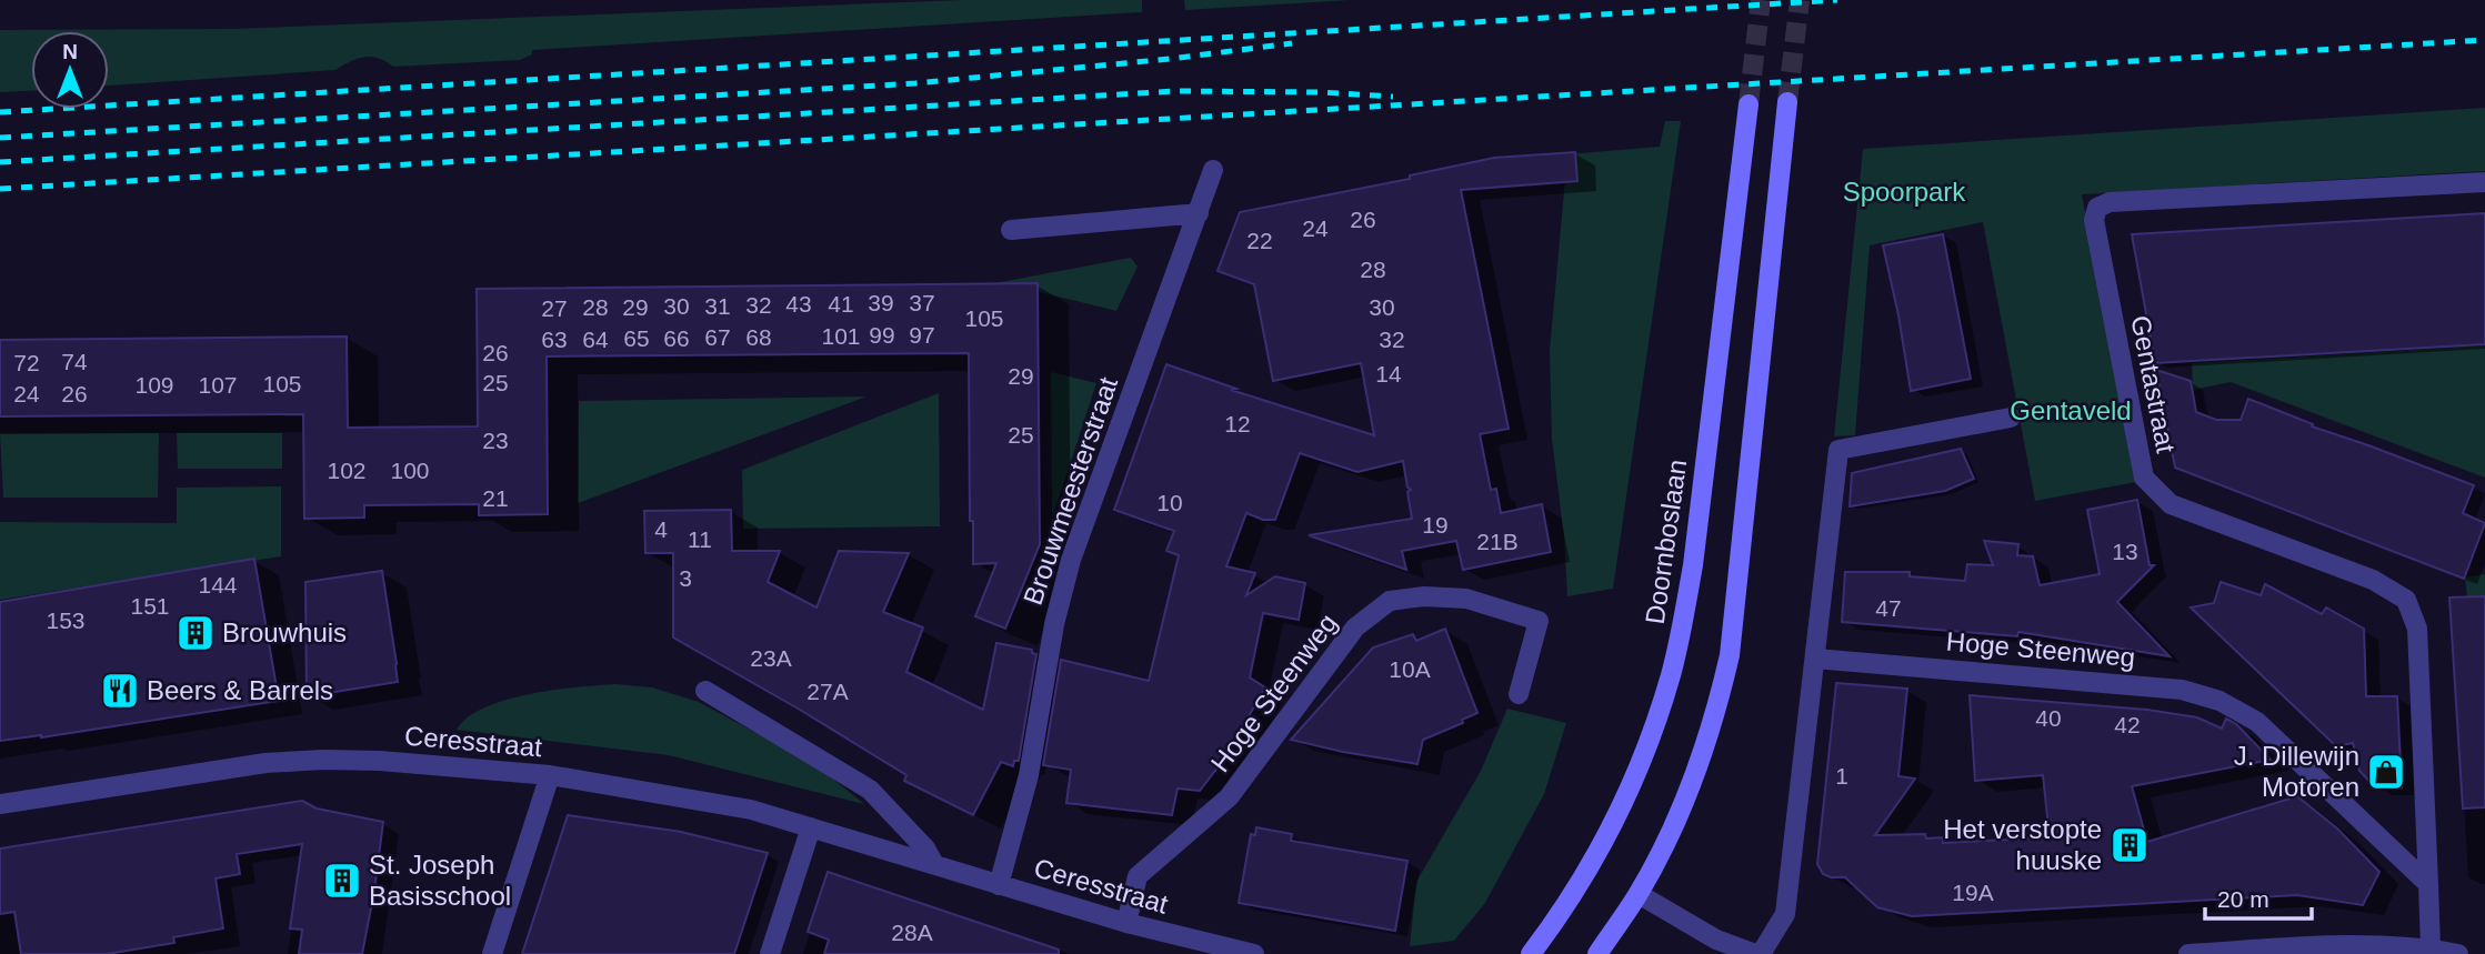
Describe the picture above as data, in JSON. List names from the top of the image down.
{
  "streets": {
    "main road": ["Doornboslaan"],
    "street": [
      "Gentastraat",
      "Brouwmeesterstraat",
      "Hoge Steenweg",
      "Ceresstraat"
    ]
  },
  "crossings": [
    ["Gentastraat", "Hoge Steenweg"],
    ["Brouwmeesterstraat", "Ceresstraat"],
    ["Hoge Steenweg", "Ceresstraat"]
  ],
  "parks": ["Spoorpark", "Gentaveld"],
  "places": {
    "building": ["Brouwhuis", "Het verstopte huuske", "St. Joseph Basisschool"],
    "restaurant": ["Beers & Barrels"],
    "shop": ["J. Dillewijn Motoren"]
  },
  "house_numbers": [
    "26",
    "24",
    "22",
    "28",
    "39",
    "37",
    "43",
    "41",
    "32",
    "30",
    "31",
    "28",
    "29",
    "30",
    "27",
    "105",
    "99",
    "97",
    "101",
    "67",
    "68",
    "65",
    "66",
    "63",
    "64",
    "32",
    "26",
    "74",
    "72",
    "14",
    "29",
    "25",
    "105",
    "109",
    "107",
    "24",
    "26",
    "12",
    "25",
    "23",
    "102",
    "100",
    "21",
    "10",
    "19",
    "4",
    "11",
    "21B",
    "13",
    "3",
    "144",
    "151",
    "47",
    "153",
    "23A",
    "10A",
    "27A",
    "40",
    "42",
    "1",
    "19A",
    "28A"
  ],
  "scale_bar": "20 m",
  "north": "top"
}
